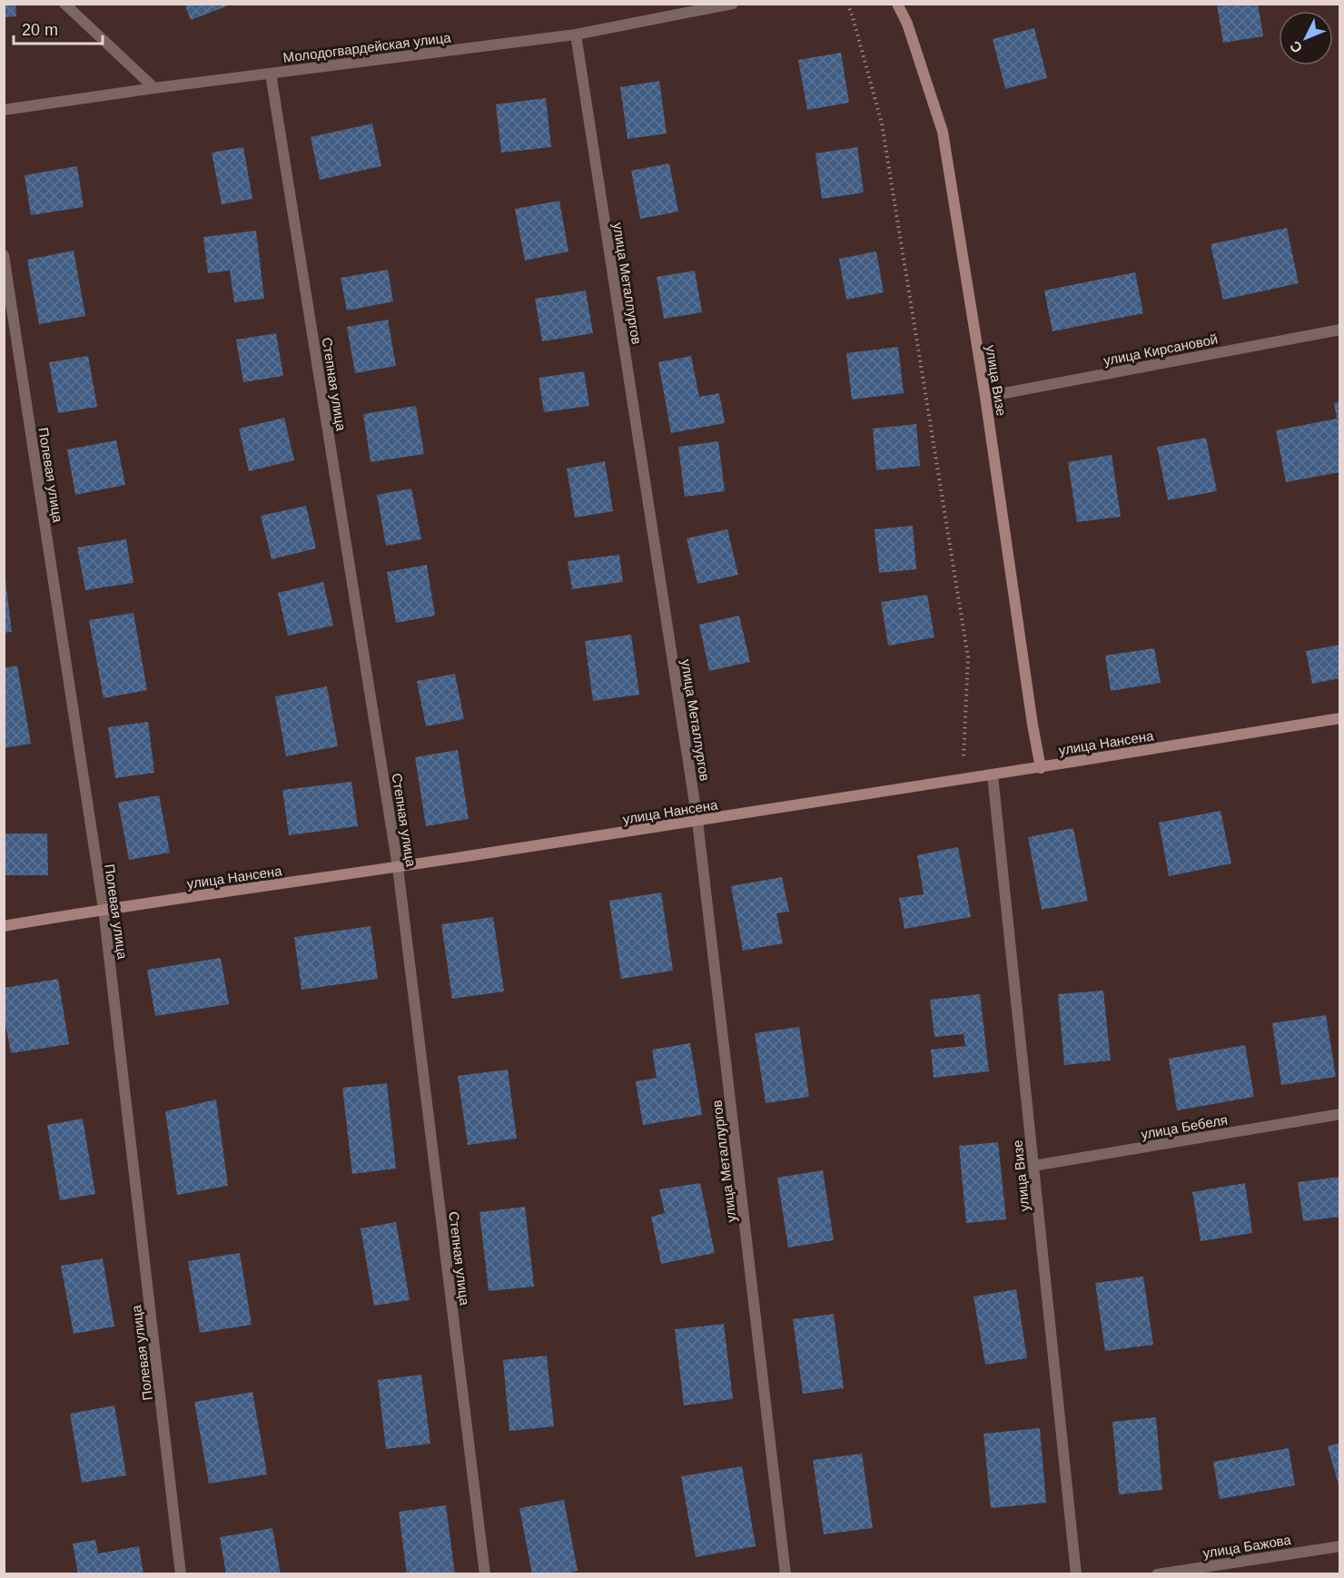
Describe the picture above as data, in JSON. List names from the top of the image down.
{
  "streets": {
    "main road": ["улица Визе", "улица Нансена"],
    "street": [
      "Молодогвардейская улица",
      "улица Металлургов",
      "улица Кирсановой",
      "Степная улица",
      "Полевая улица",
      "улица Бебеля",
      "улица Бажова"
    ]
  },
  "crossings": [
    ["Молодогвардейская улица", "улица Металлургов"],
    ["Молодогвардейская улица", "Степная улица"],
    ["улица Металлургов", "улица Нансена"],
    ["улица Кирсановой", "улица Визе"],
    ["улица Визе", "улица Нансена"],
    ["улица Визе", "улица Бебеля"],
    ["Степная улица", "улица Нансена"],
    ["Полевая улица", "улица Нансена"]
  ],
  "scale_bar": "20 m",
  "north": "bottom left"
}
